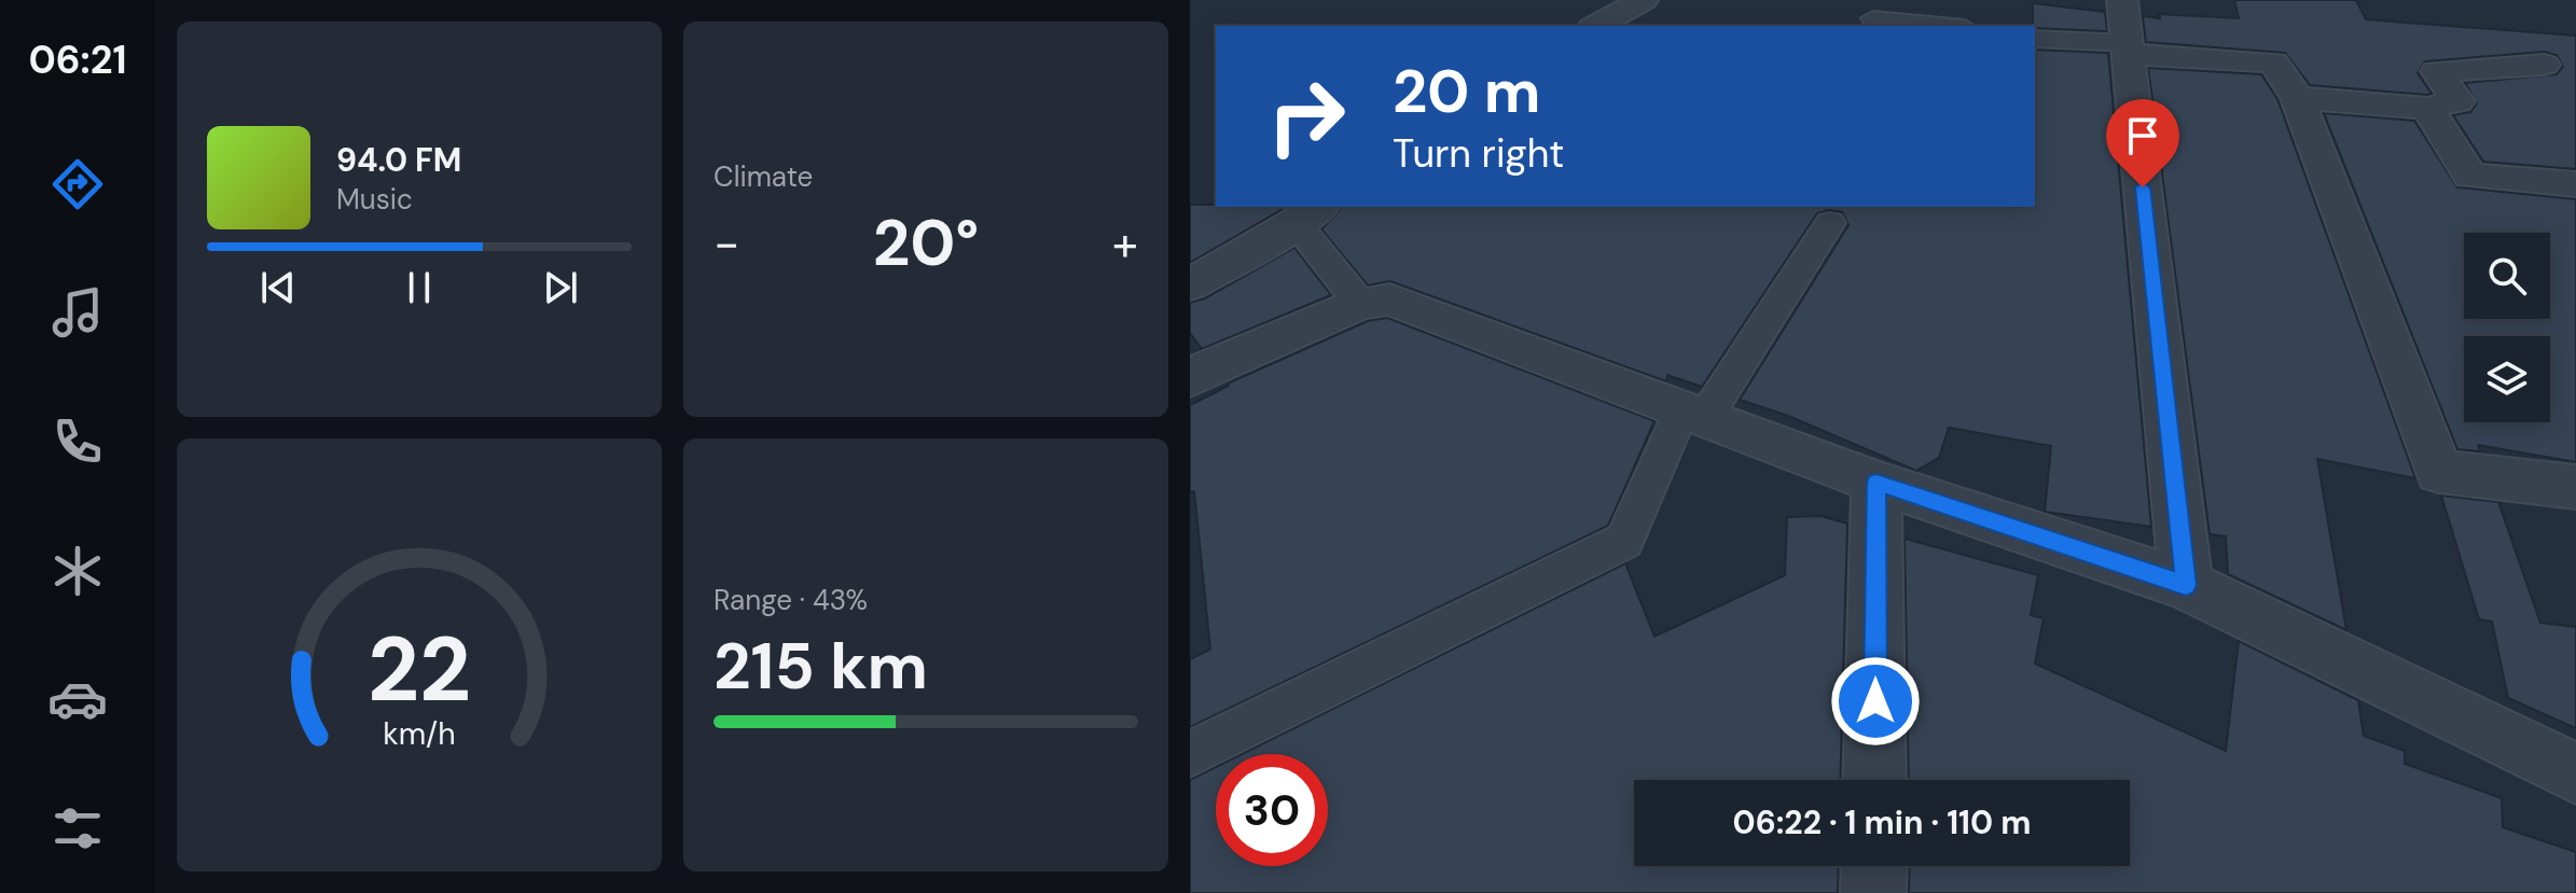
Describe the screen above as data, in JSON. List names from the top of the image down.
{
  "page": {
    "tabs": "06:21",
    "tile": [
      "Climate",
      ["Range · 43%", "215 km"]
    ],
    "turn": ["20 m", "Turn right"],
    "song": ["94.0 FM", "Music"],
    "heat": ["−", "20°", "+"],
    "limit": "30",
    "trip": "06:22 · 1 min · 110 m",
    "gauge": ["22", "km/h"]
  }
}
